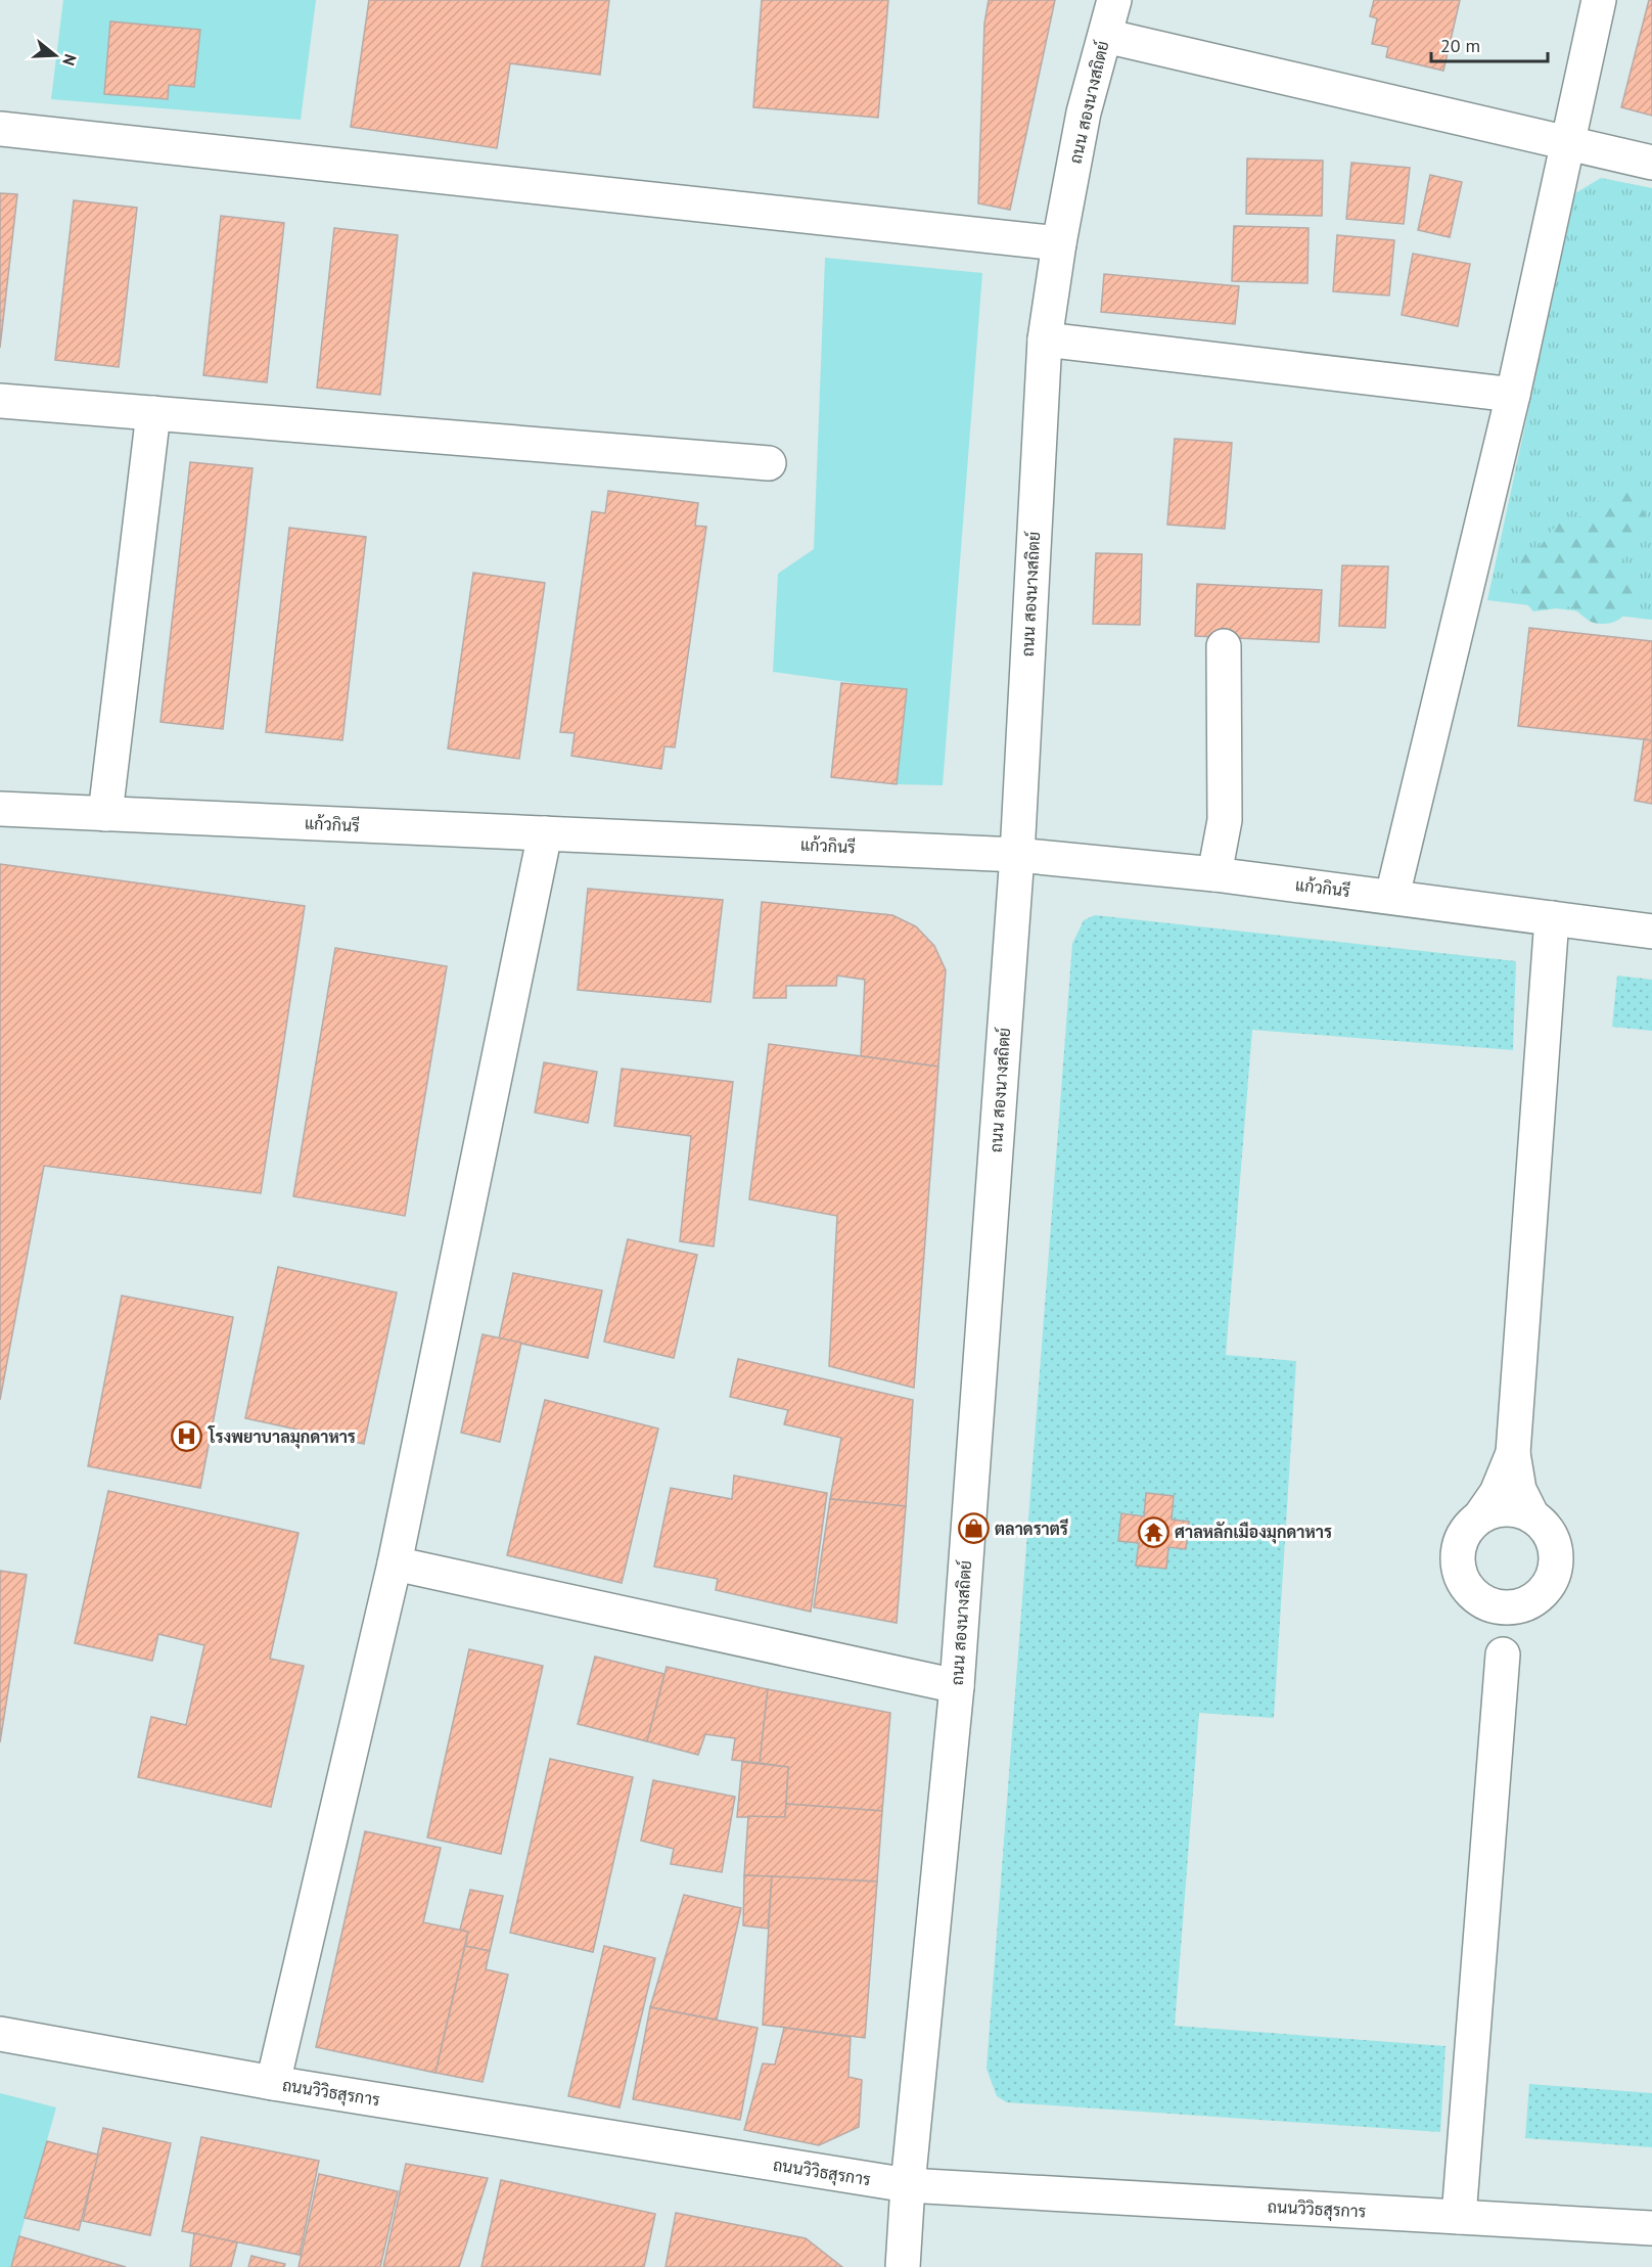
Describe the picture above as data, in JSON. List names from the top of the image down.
{
  "streets": {
    "street": ["ถนน สองนางสถิตย์", "แก้วกินรี", "ถนนวิวิธสุรการ"]
  },
  "crossings": [
    ["ถนน สองนางสถิตย์", "แก้วกินรี"],
    ["ถนน สองนางสถิตย์", "ถนนวิวิธสุรการ"]
  ],
  "places": {
    "hospital": ["โรงพยาบาลมุกดาหาร"],
    "shop": ["ตลาดราตรี"],
    "temple": ["ศาลหลักเมืองมุกดาหาร"]
  },
  "scale_bar": "20 m",
  "north": "right"
}
